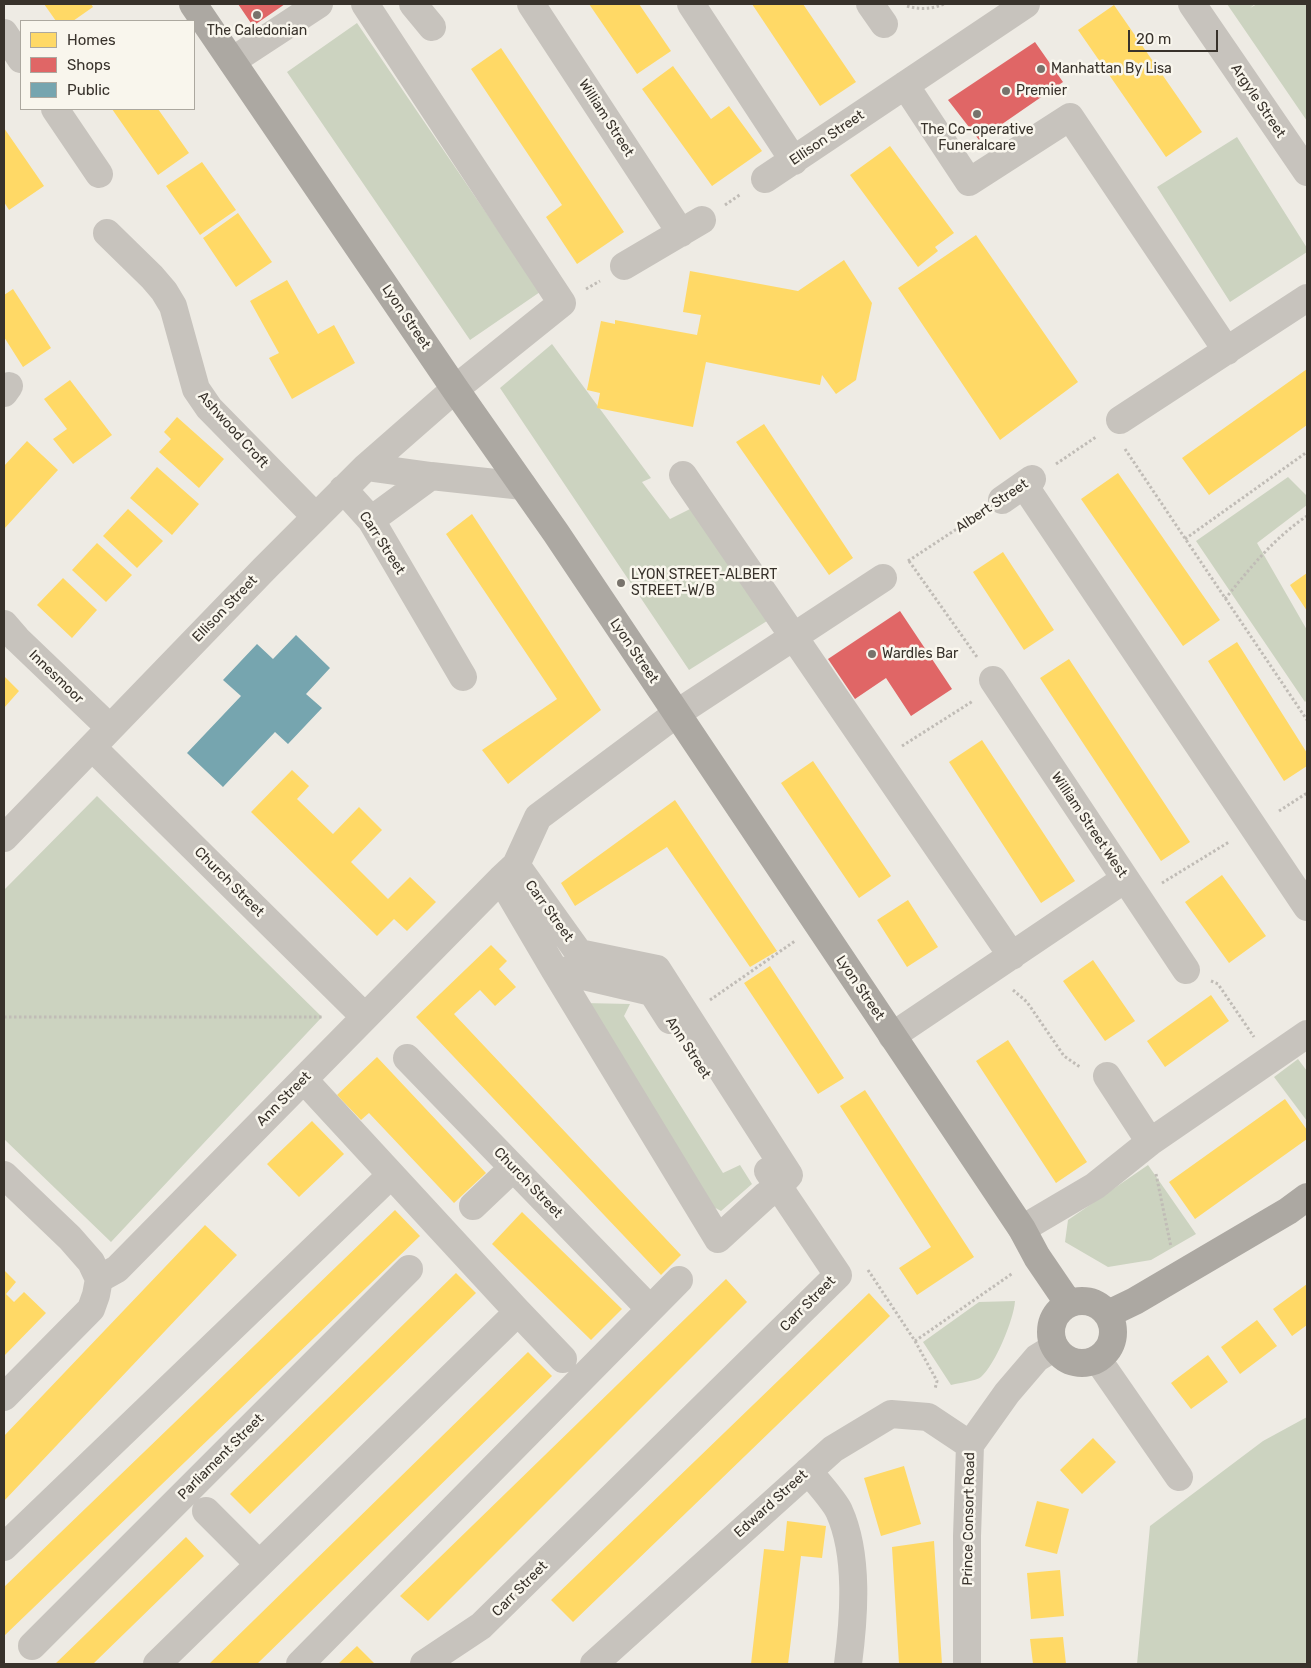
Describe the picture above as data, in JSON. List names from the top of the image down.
{
  "streets": {
    "main road": ["Lyon Street"],
    "street": [
      "Argyle Street",
      "William Street",
      "Ellison Street",
      "Ashwood Croft",
      "Carr Street",
      "Innesmoor",
      "William Street West",
      "Church Street",
      "Ann Street",
      "Parliament Street",
      "Edward Street",
      "Prince Consort Road"
    ],
    "path": ["Albert Street"]
  },
  "crossings": [
    ["Ellison Street", "Lyon Street"],
    ["Ellison Street", "Ashwood Croft"],
    ["Ellison Street", "Carr Street"],
    ["Ellison Street", "Innesmoor"],
    ["Ellison Street", "Church Street"],
    ["Lyon Street", "Prince Consort Road"],
    ["Carr Street", "Ann Street"],
    ["Innesmoor", "Church Street"],
    ["Church Street", "Ann Street"],
    ["Edward Street", "Prince Consort Road"]
  ],
  "places": [
    "The Caledonian",
    "Manhattan By Lisa",
    "Premier",
    "The Co-operative Funeralcare",
    "LYON STREET-ALBERT STREET-W/B",
    "Wardles Bar"
  ],
  "legend": ["Homes", "Shops", "Public"],
  "scale_bar": "20 m"
}
